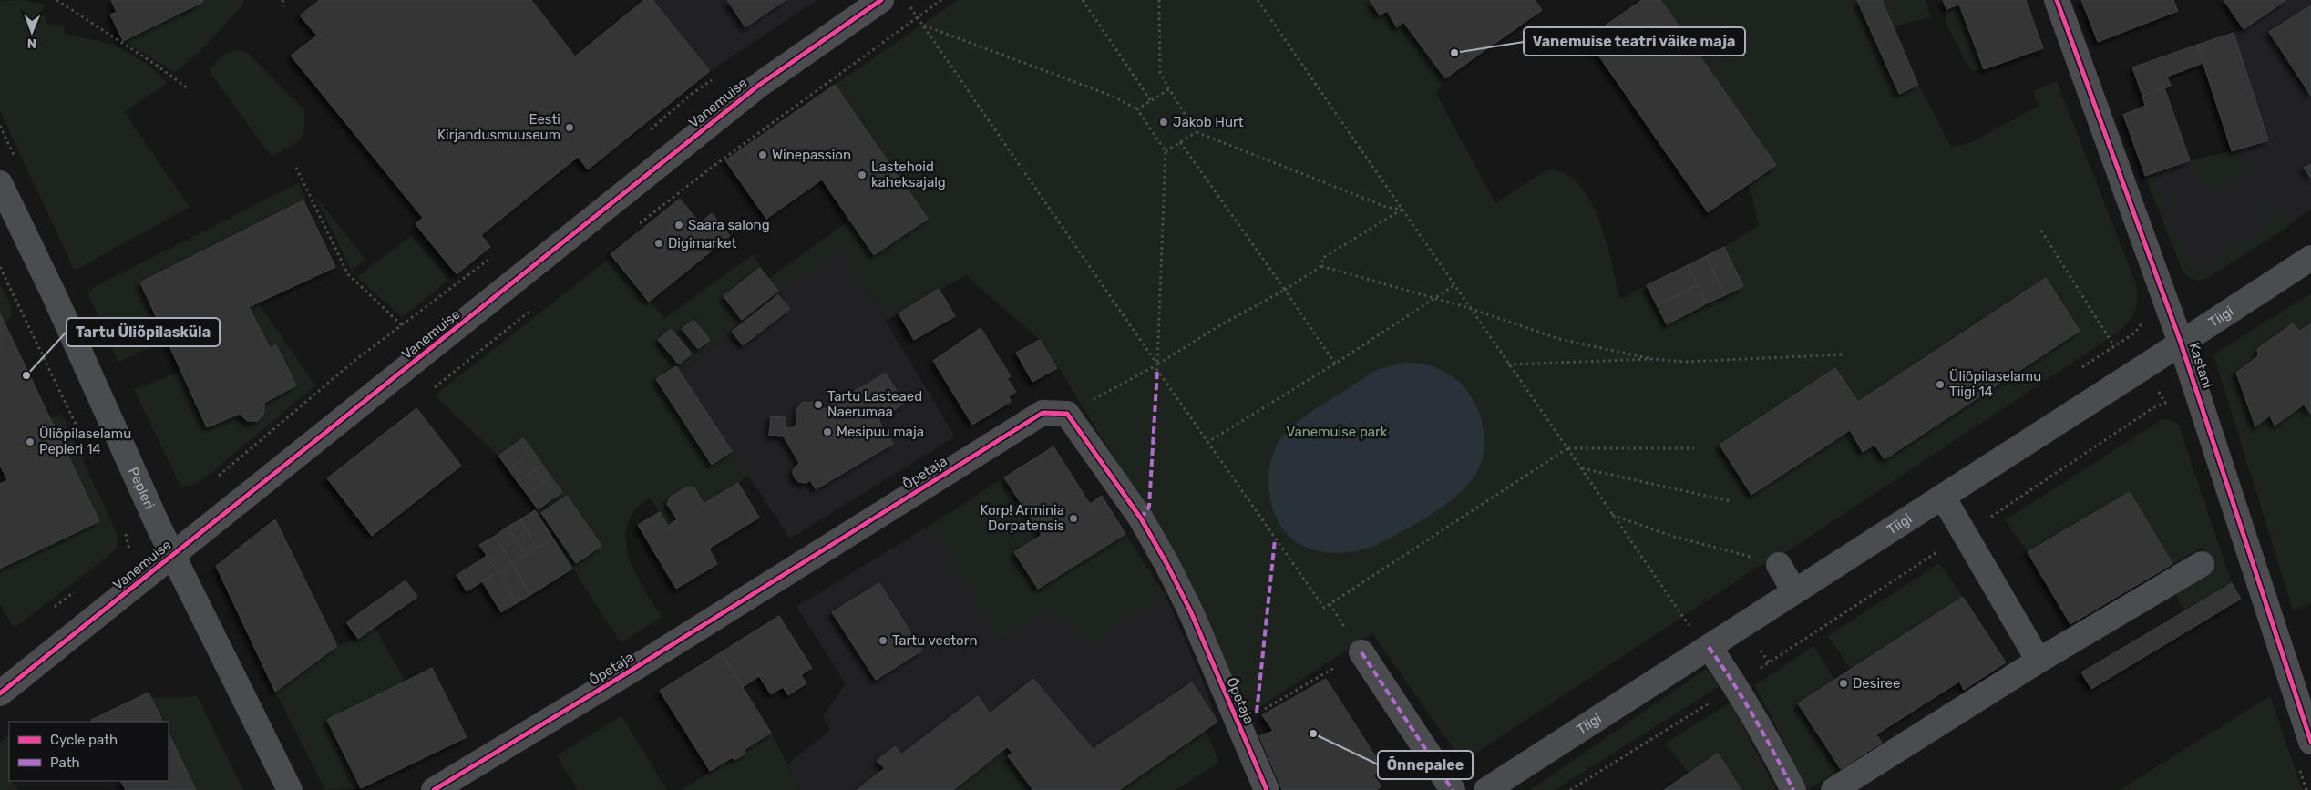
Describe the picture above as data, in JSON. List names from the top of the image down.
{
  "streets": {
    "street": [
      "Vanemuise",
      "Tiigi",
      "Kastani",
      "Õpetaja",
      "Pepleri"
    ]
  },
  "crossings": [
    ["Vanemuise", "Pepleri"],
    ["Tiigi", "Kastani"]
  ],
  "parks": ["Vanemuise park"],
  "places": [
    "Vanemuise teatri väike maja",
    "Jakob Hurt",
    "Eesti Kirjandusmuuseum",
    "Winepassion",
    "Lastehoid kaheksajalg",
    "Saara salong",
    "Digimarket",
    "Tartu Üliõpilasküla",
    "Üliõpilaselamu Tiigi 14",
    "Tartu Lasteaed Naerumaa",
    "Mesipuu maja",
    "Üliõpilaselamu Pepleri 14",
    "Korp! Arminia Dorpatensis",
    "Tartu veetorn",
    "Desiree",
    "Õnnepalee"
  ],
  "legend": ["Cycle path", "Path"],
  "north": "bottom"
}
